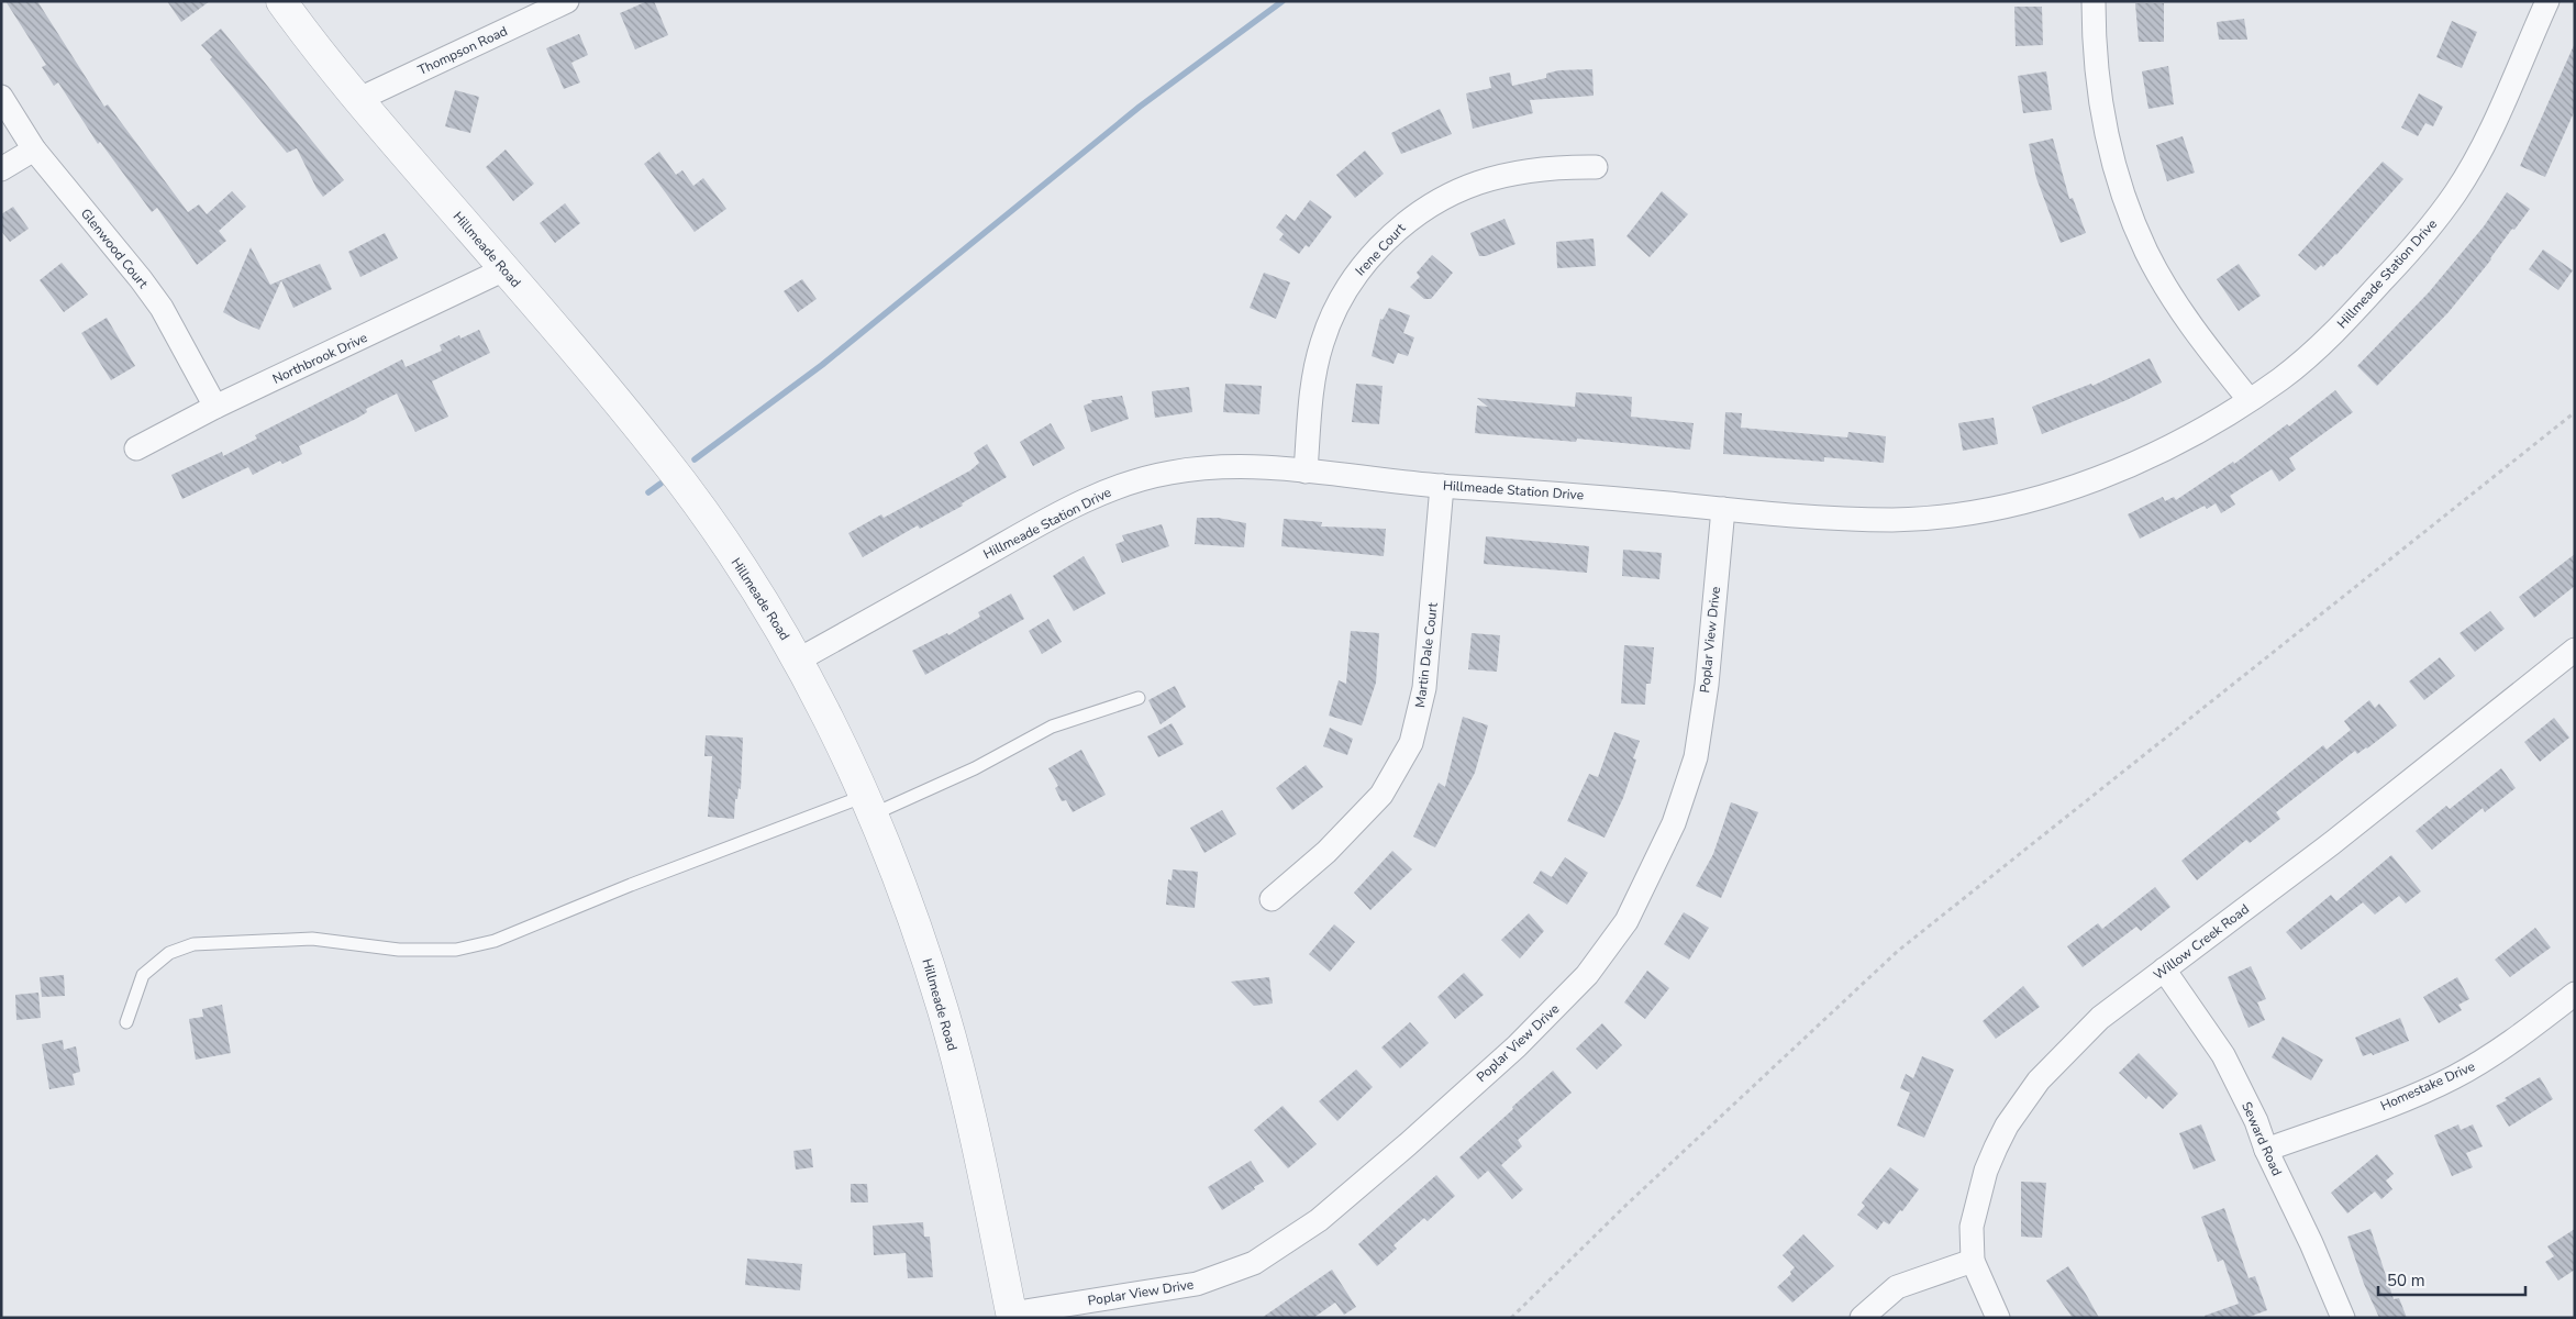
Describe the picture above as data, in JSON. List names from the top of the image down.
{
  "streets": {
    "street": [
      "Thompson Road",
      "Glenwood Court",
      "Hillmeade Road",
      "Irene Court",
      "Hillmeade Station Drive",
      "Northbrook Drive",
      "Poplar View Drive",
      "Martin Dale Court",
      "Willow Creek Road",
      "Homestake Drive",
      "Seward Road"
    ]
  },
  "crossings": [
    ["Thompson Road", "Hillmeade Road"],
    ["Glenwood Court", "Northbrook Drive"],
    ["Hillmeade Road", "Hillmeade Station Drive"],
    ["Hillmeade Road", "Northbrook Drive"],
    ["Hillmeade Road", "Poplar View Drive"],
    ["Irene Court", "Hillmeade Station Drive"],
    ["Hillmeade Station Drive", "Poplar View Drive"],
    ["Hillmeade Station Drive", "Martin Dale Court"],
    ["Willow Creek Road", "Seward Road"],
    ["Homestake Drive", "Seward Road"]
  ],
  "scale_bar": "50 m"
}
